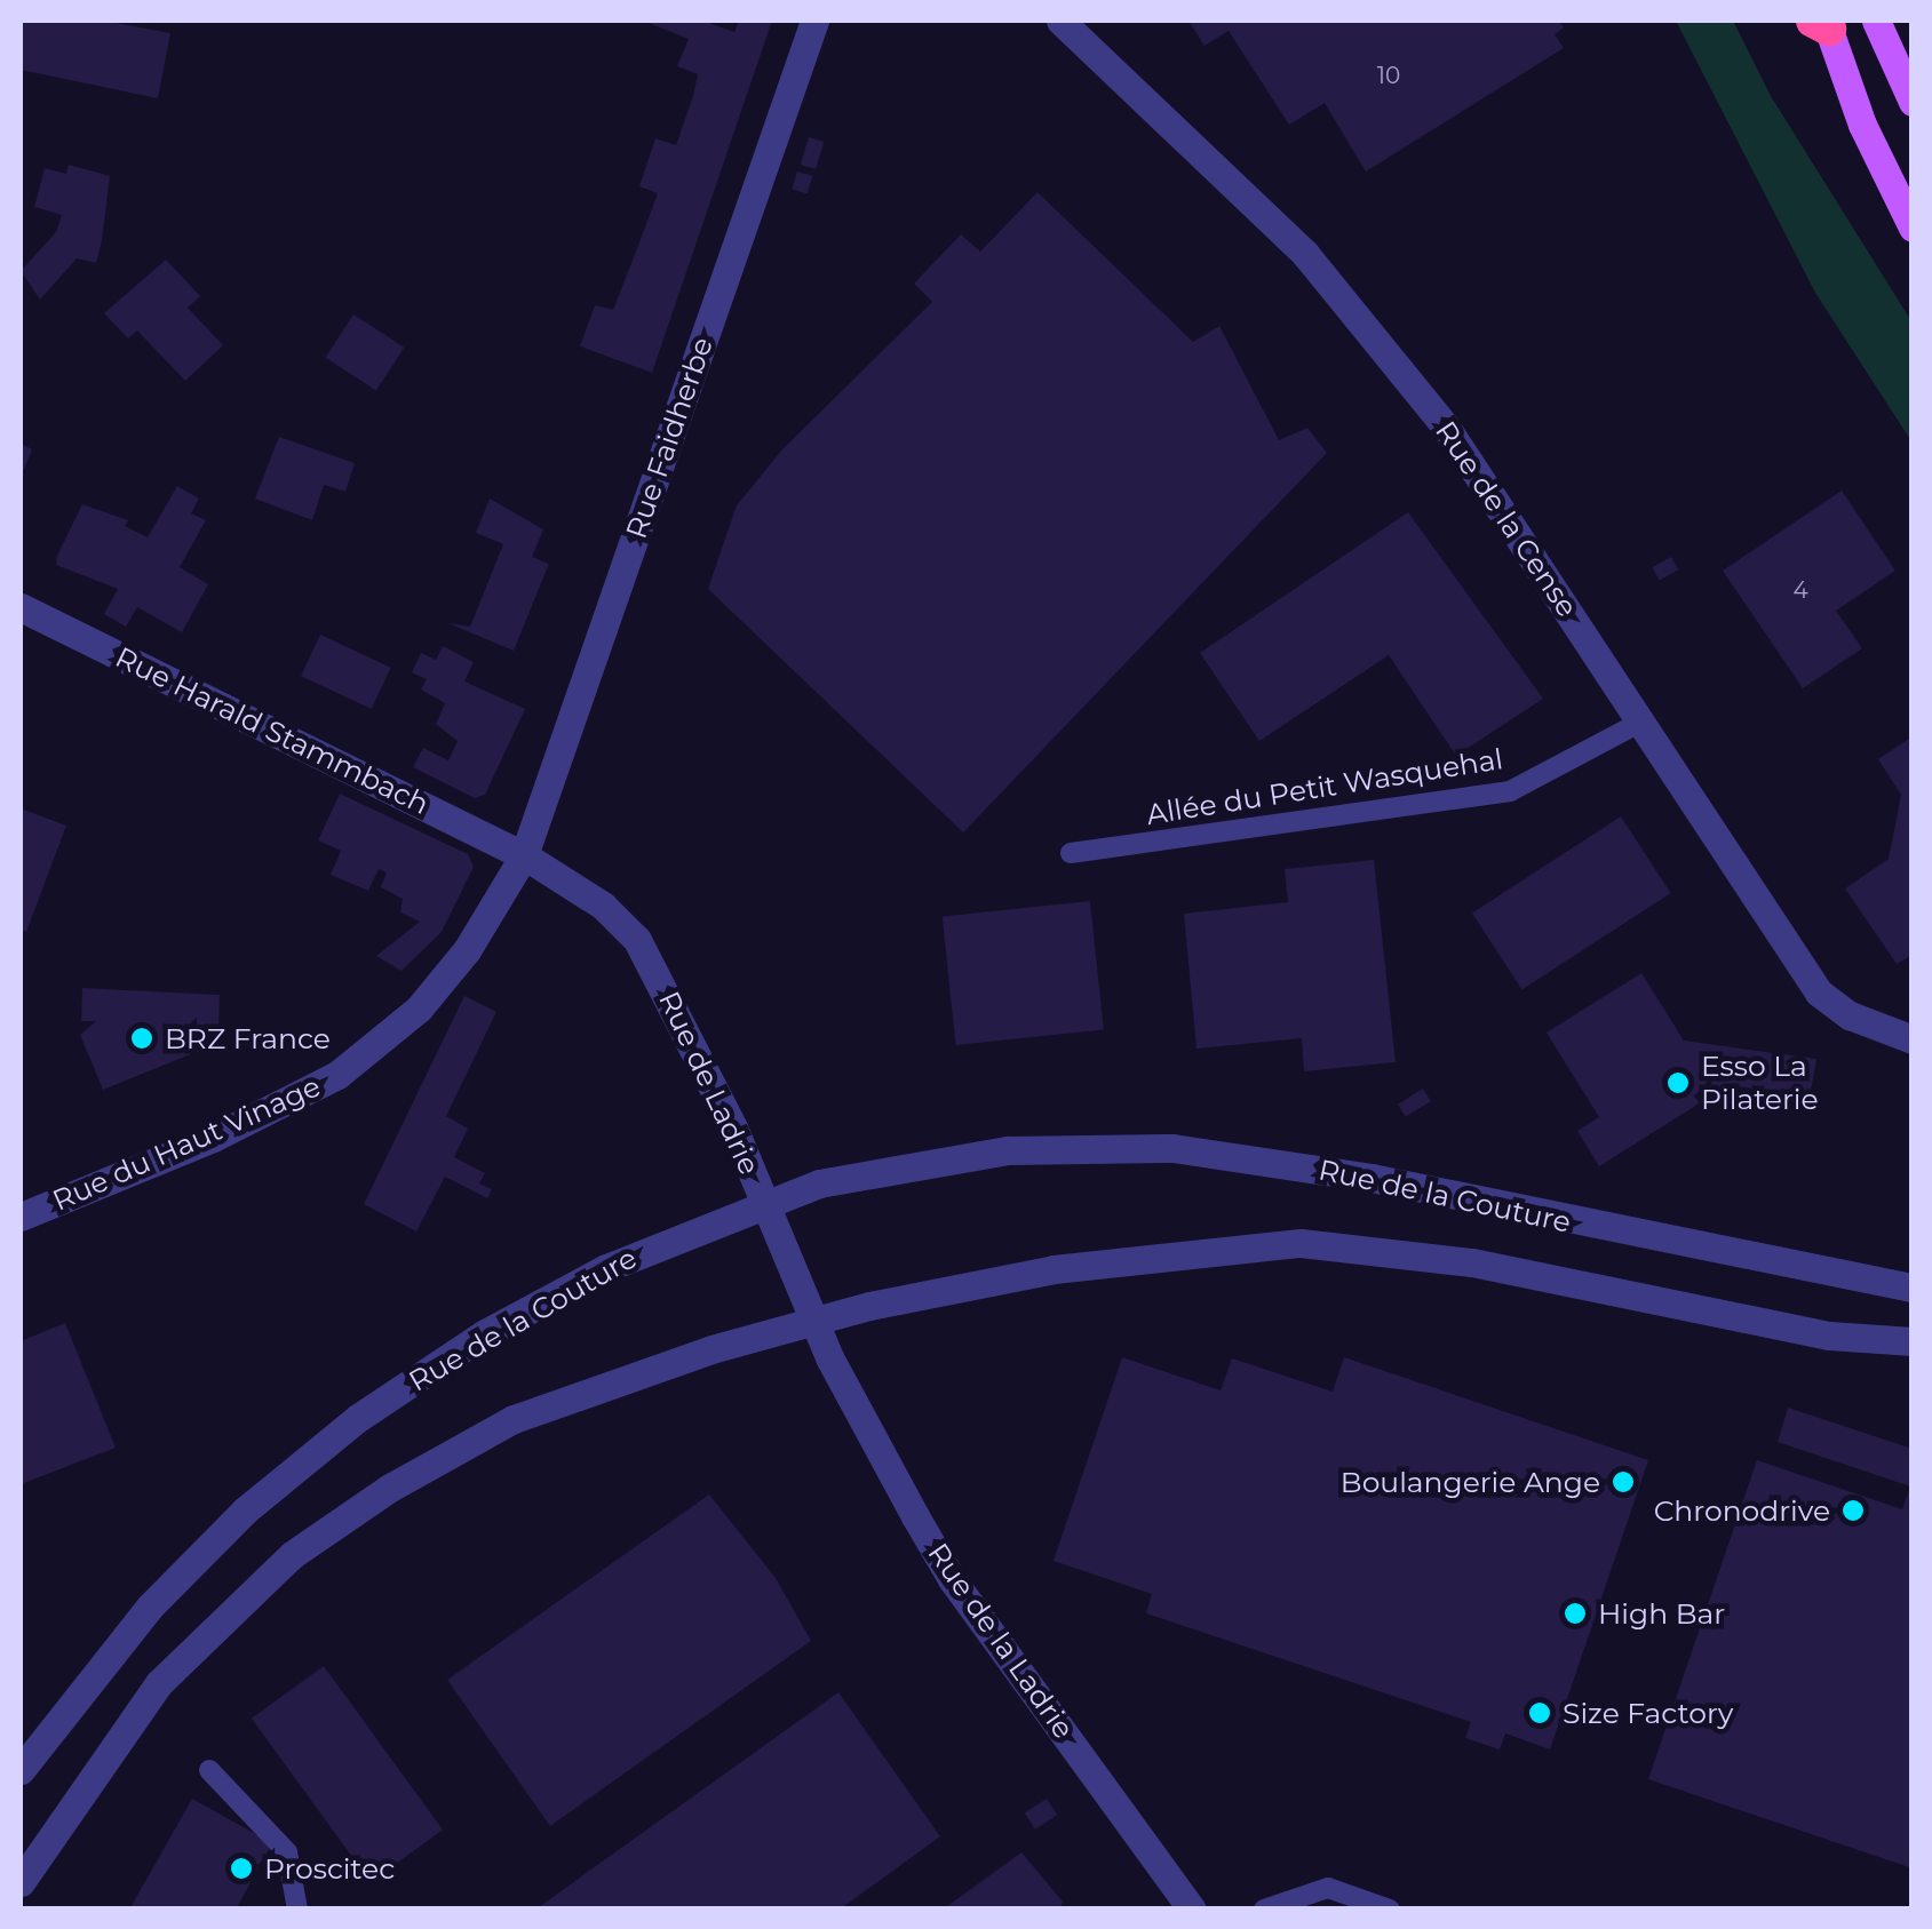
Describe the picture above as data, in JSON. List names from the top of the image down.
{
  "streets": {
    "street": [
      "Rue Faidherbe",
      "Rue de la Cense",
      "Rue Harald Stammbach",
      "Rue de Ladrie",
      "Rue du Haut Vinage",
      "Rue de la Couture",
      "Rue de la Ladrie"
    ],
    "lane": ["Allée du Petit Wasquehal"]
  },
  "crossings": [
    ["Rue Faidherbe", "Rue Harald Stammbach"],
    ["Rue Faidherbe", "Rue de Ladrie"],
    ["Rue Faidherbe", "Rue du Haut Vinage"],
    ["Rue de la Cense", "Allée du Petit Wasquehal"],
    ["Rue Harald Stammbach", "Rue de Ladrie"],
    ["Rue Harald Stammbach", "Rue du Haut Vinage"],
    ["Rue de Ladrie", "Rue du Haut Vinage"],
    ["Rue de Ladrie", "Rue de la Couture"],
    ["Rue de Ladrie", "Rue de la Ladrie"]
  ],
  "places": [
    "BRZ France",
    "Esso La Pilaterie",
    "Boulangerie Ange",
    "Chronodrive",
    "High Bar",
    "Size Factory",
    "Proscitec"
  ],
  "house_numbers": ["10", "4"]
}
